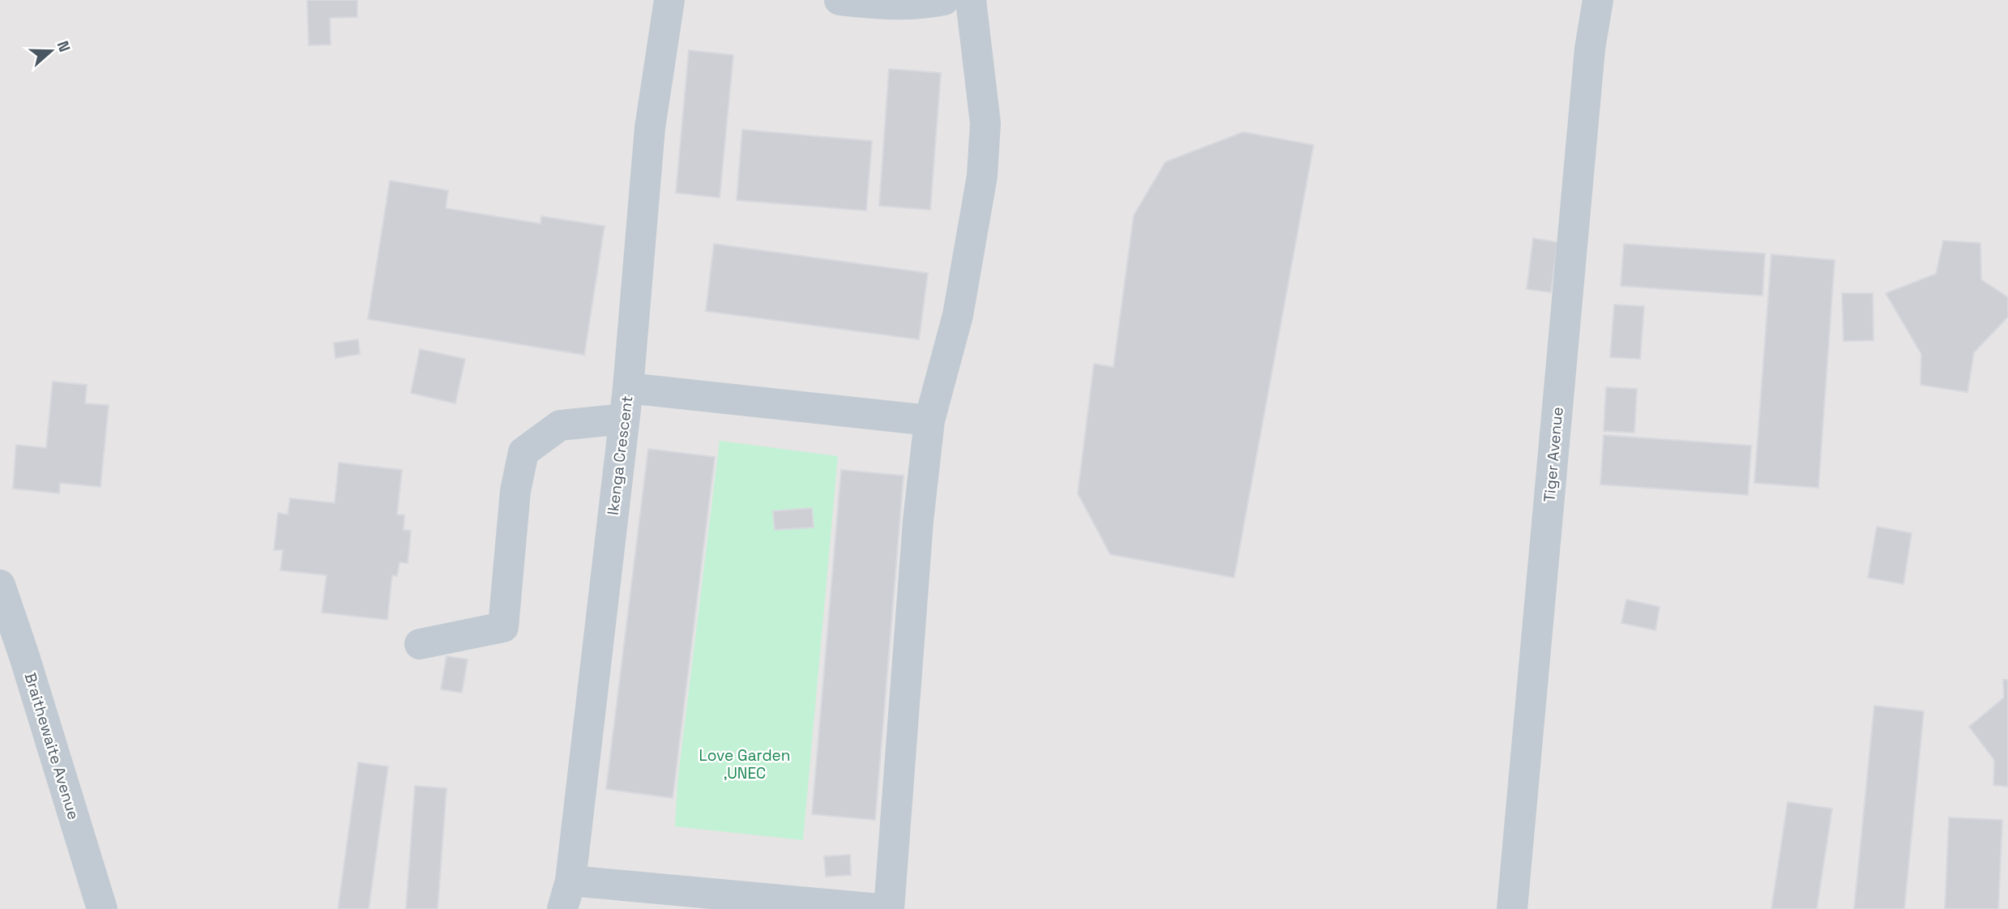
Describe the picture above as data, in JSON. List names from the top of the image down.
{
  "streets": {
    "street": ["Tiger Avenue", "Ikenga Crescent", "Braithewaite Avenue"]
  },
  "parks": ["Love Garden ,UNEC"],
  "north": "right"
}
